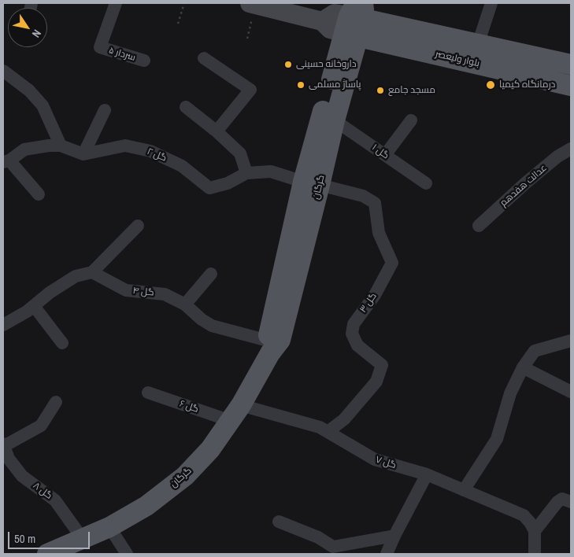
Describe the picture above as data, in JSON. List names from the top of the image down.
{
  "streets": {
    "main road": ["بلوار ولیعصر", "گرگان"],
    "street": [
      "سردار ۵",
      "گل ۱",
      "گل ۲",
      "عدالت هفدهم",
      "گل ۴",
      "گل ۳",
      "گل ۶",
      "گل ۷",
      "گل ۸"
    ]
  },
  "crossings": [
    ["بلوار ولیعصر", "گرگان"],
    ["گل ۱", "گرگان"],
    ["گل ۲", "گرگان"],
    ["گل ۲", "گل ۳"],
    ["گرگان", "گل ۴"],
    ["گرگان", "گل ۳"],
    ["گرگان", "گل ۶"],
    ["گرگان", "گل ۷"],
    ["گرگان", "گل ۸"],
    ["گل ۳", "گل ۷"],
    ["گل ۶", "گل ۷"]
  ],
  "places": [
    "داروخانه حسینی",
    "پاساژ مسلمی",
    "درمانگاه کیمیا",
    "مسجد جامع"
  ],
  "scale_bar": "50 m",
  "north": "bottom right"
}
